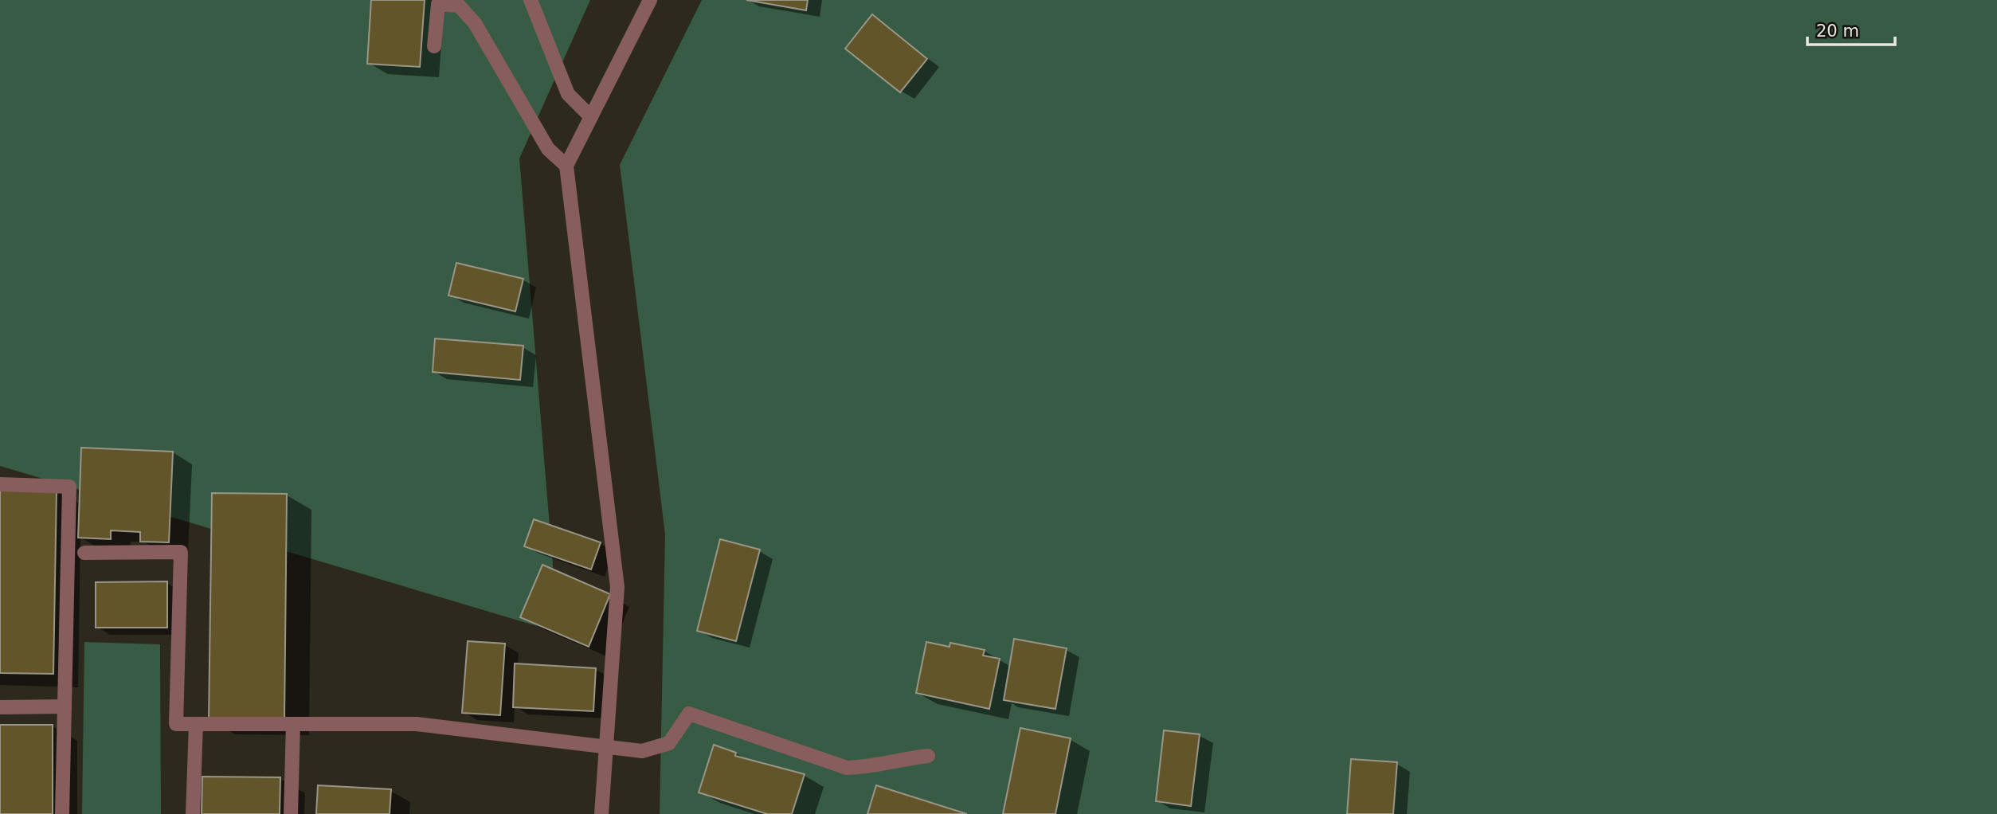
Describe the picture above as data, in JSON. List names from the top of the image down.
{
  "scale_bar": "20 m"
}
